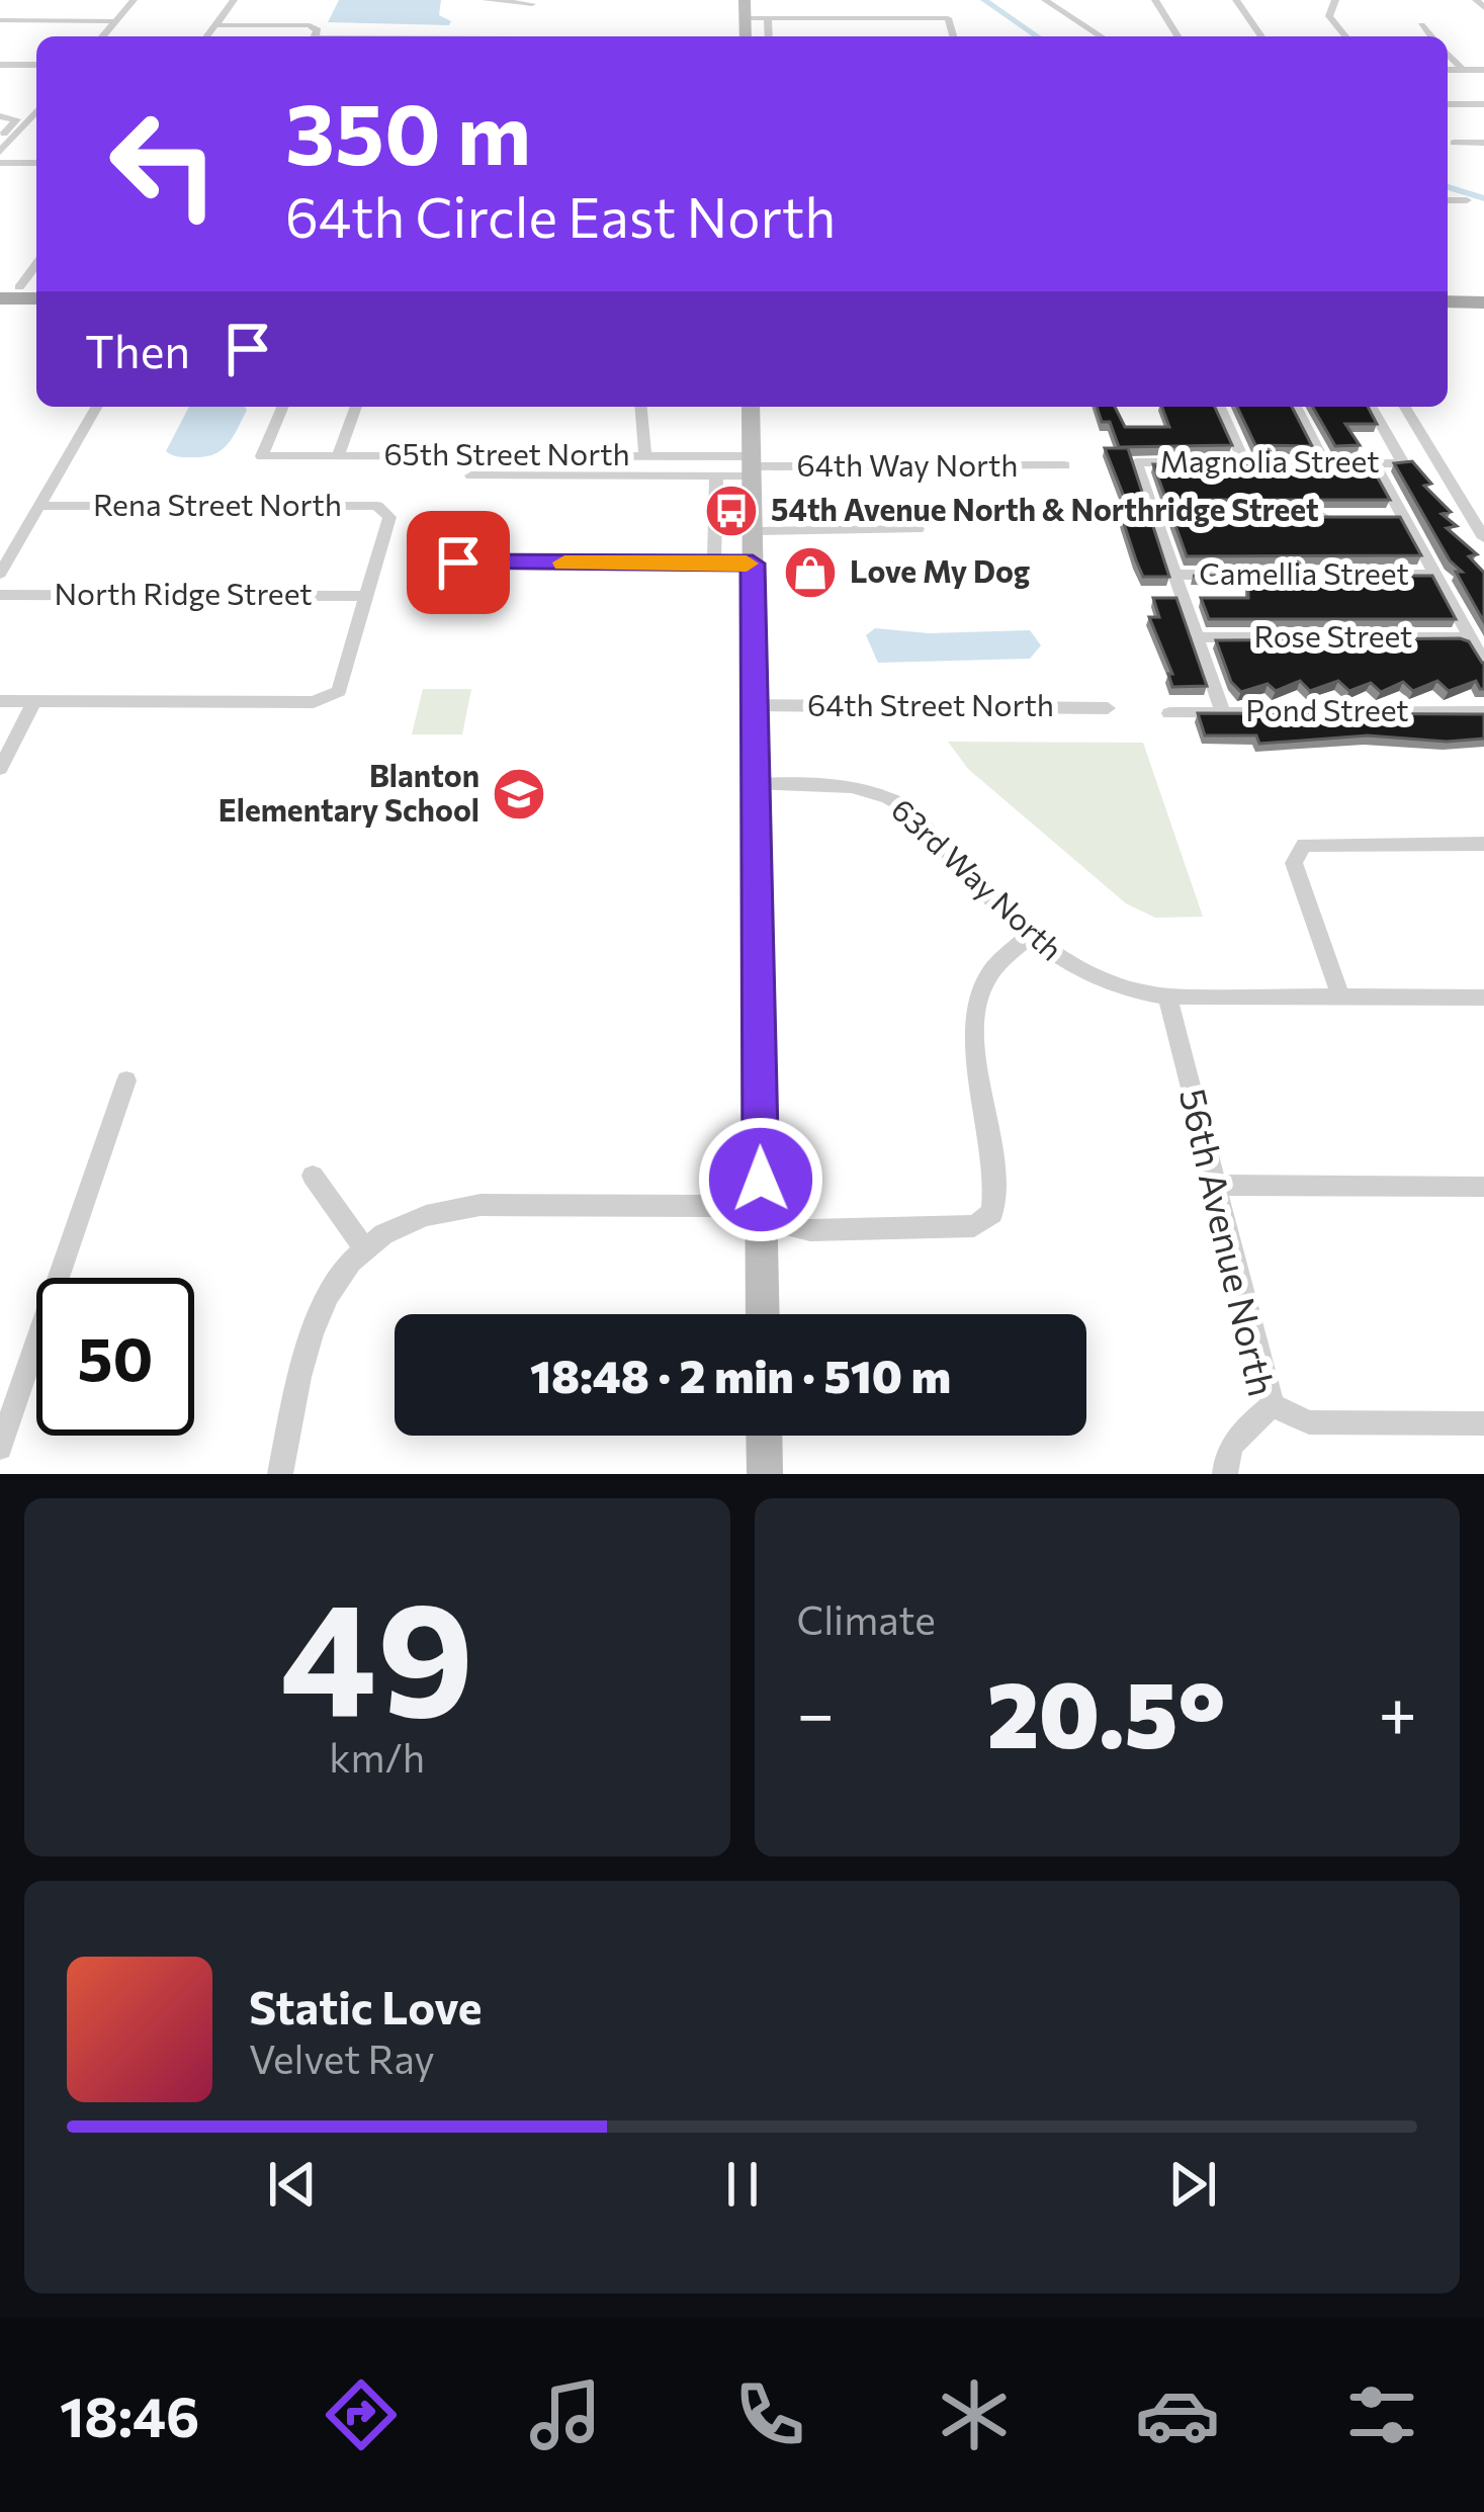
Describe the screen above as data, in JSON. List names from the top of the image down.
{
  "streets": {
    "street": [
      "65th Street North",
      "Magnolia Street",
      "64th Way North",
      "Rena Street North",
      "Camellia Street",
      "North Ridge Street",
      "Rose Street",
      "64th Street North",
      "Pond Street",
      "63rd Way North",
      "56th Avenue North"
    ]
  },
  "crossings": [
    ["65th Street North", "64th Way North"],
    ["Rena Street North", "North Ridge Street"],
    ["63rd Way North", "56th Avenue North"]
  ],
  "places": {
    "bus stop": ["54th Avenue North & Northridge Street"],
    "shop": ["Love My Dog"],
    "school or university": ["Blanton Elementary School"]
  },
  "page": {
    "turn": ["350 m", "64th Circle East North"],
    "then": "Then",
    "limit": "50",
    "trip": "18:48 · 2 min · 510 m",
    "tile": [
      ["49", "km/h"],
      "Climate"
    ],
    "heat": ["−", "20.5°", "+"],
    "song": ["Static Love", "Velvet Ray"],
    "tabs": "18:46"
  }
}
